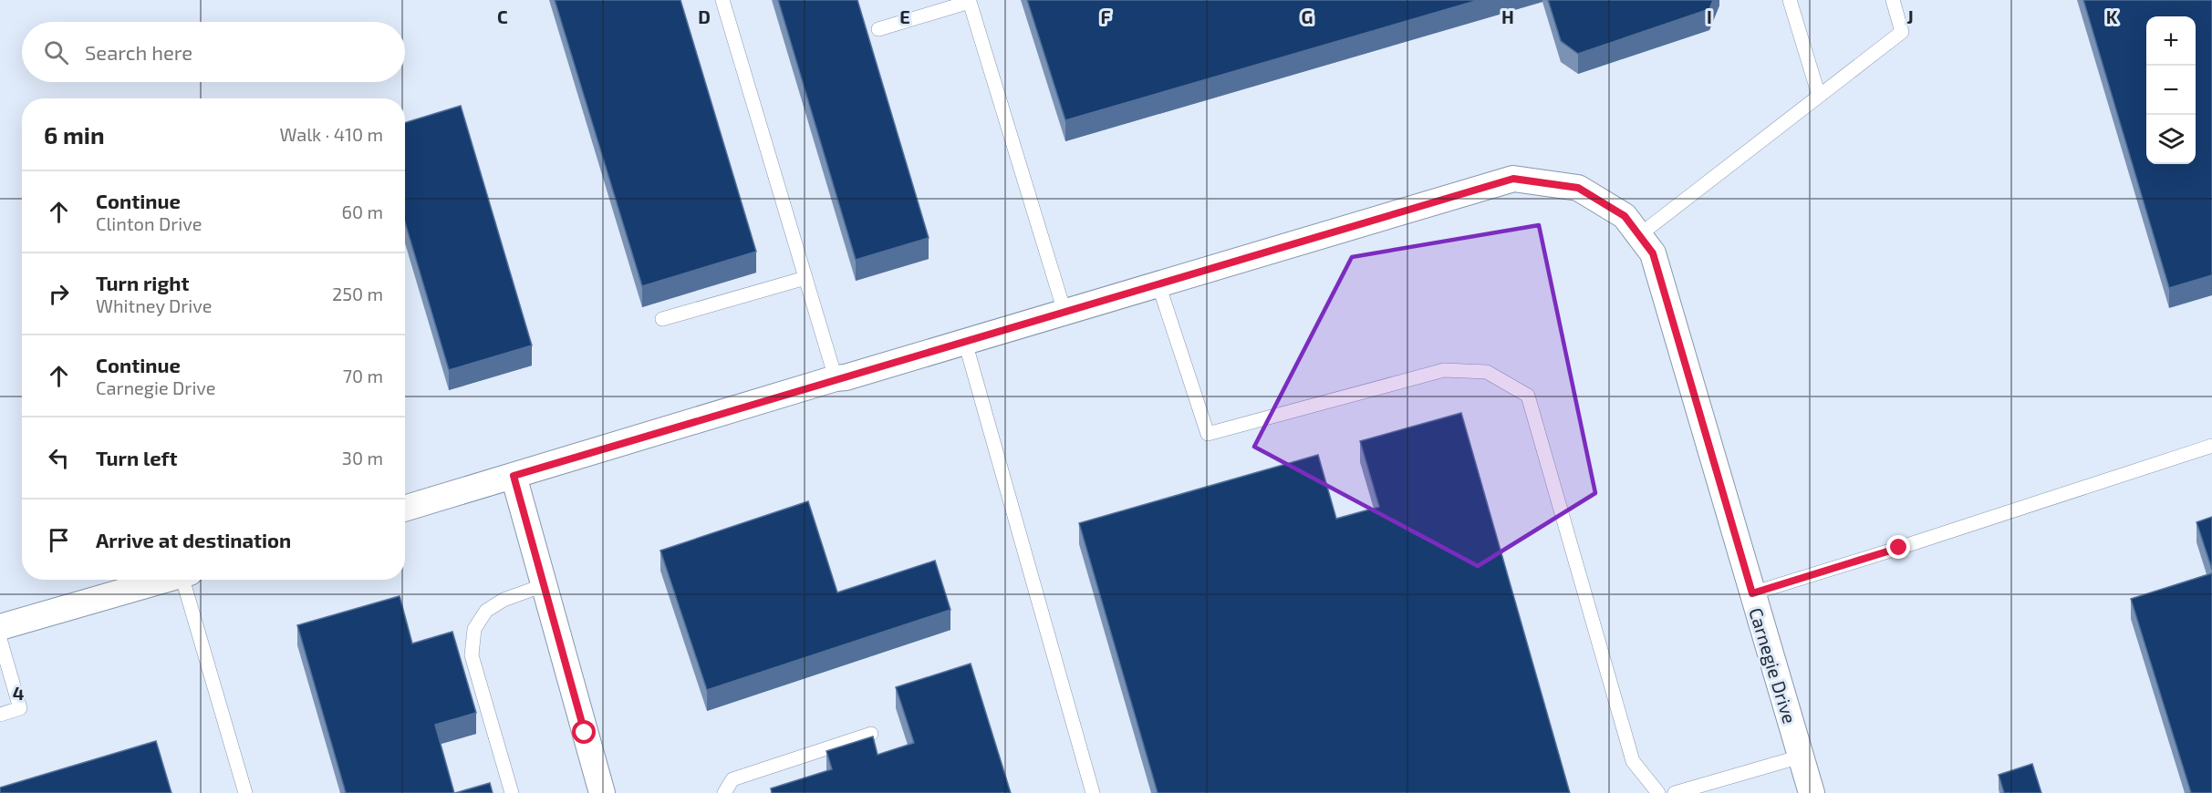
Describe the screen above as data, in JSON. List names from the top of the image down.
{
  "streets": {
    "street": ["Carnegie Drive"]
  },
  "page": {
    "map_buttons": ["+", "−"],
    "search": "Search here",
    "heading": ["6 min", "Walk · 410 m"],
    "list": [
      ["Continue", "Clinton Drive", "60 m"],
      ["Turn right", "Whitney Drive", "250 m"],
      ["Continue", "Carnegie Drive", "70 m"],
      ["Turn left", "30 m"],
      "Arrive at destination"
    ]
  },
  "grid": {
    "columns": [
      "C",
      "D",
      "E",
      "F",
      "G",
      "H",
      "I",
      "J",
      "K"
    ],
    "rows": ["4"]
  }
}
